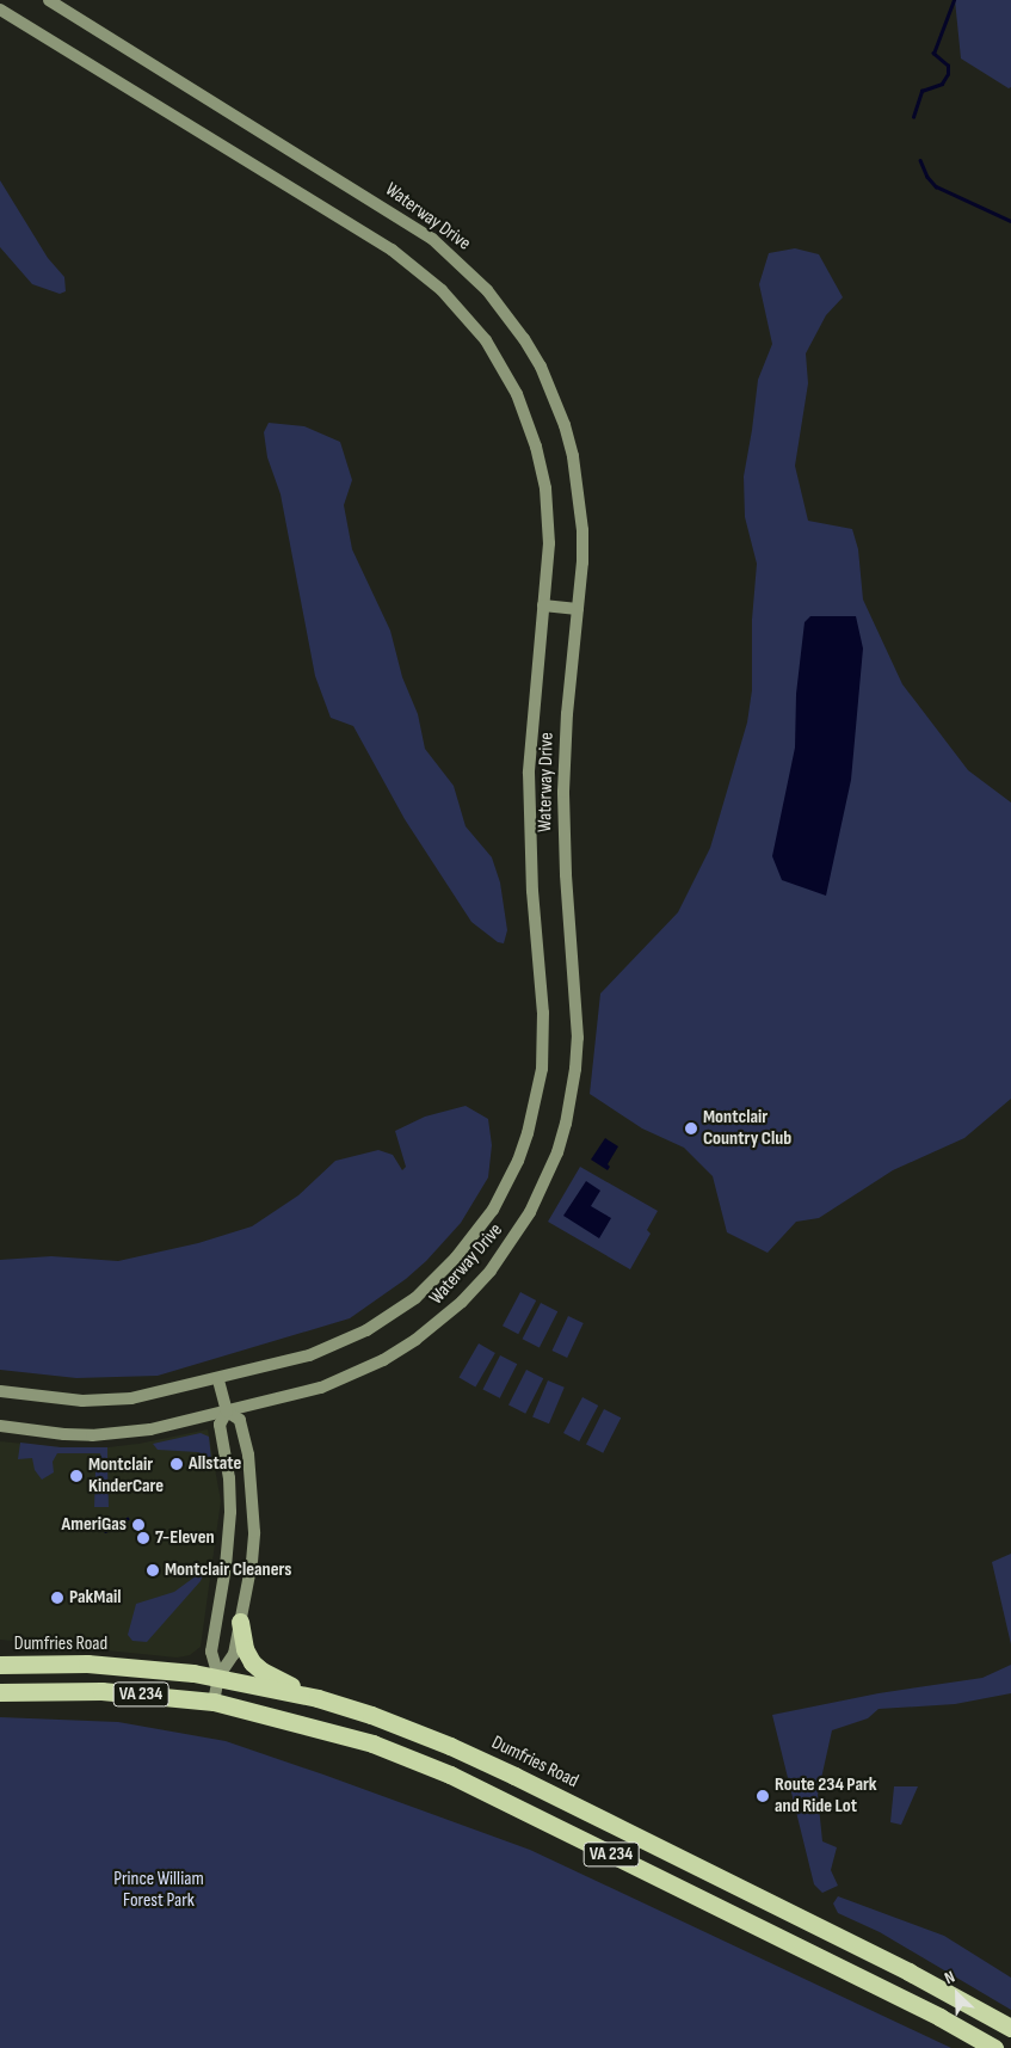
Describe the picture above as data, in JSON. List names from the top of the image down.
{
  "streets": {
    "highway": ["Dumfries Road", "VA 234"],
    "main road": ["Waterway Drive"]
  },
  "parks": ["Prince William Forest Park"],
  "places": [
    "Montclair Country Club",
    "Allstate",
    "Montclair KinderCare",
    "AmeriGas",
    "7-Eleven",
    "Montclair Cleaners",
    "PakMail",
    "Route 234 Park and Ride Lot"
  ],
  "north": "top left"
}
